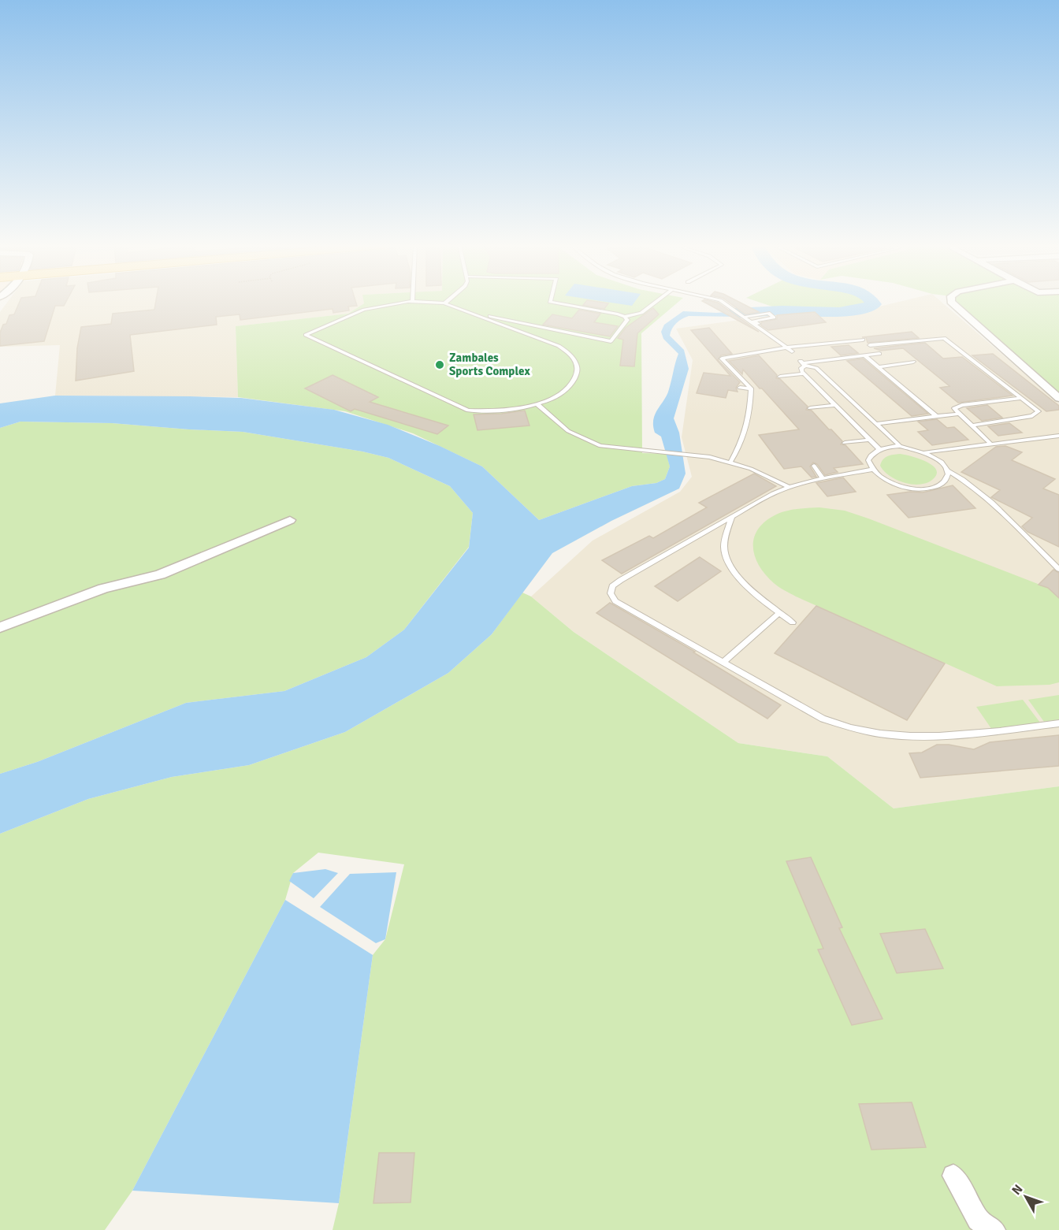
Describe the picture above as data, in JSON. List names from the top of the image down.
{
  "places": ["Zambales Sports Complex"],
  "north": "top left"
}
